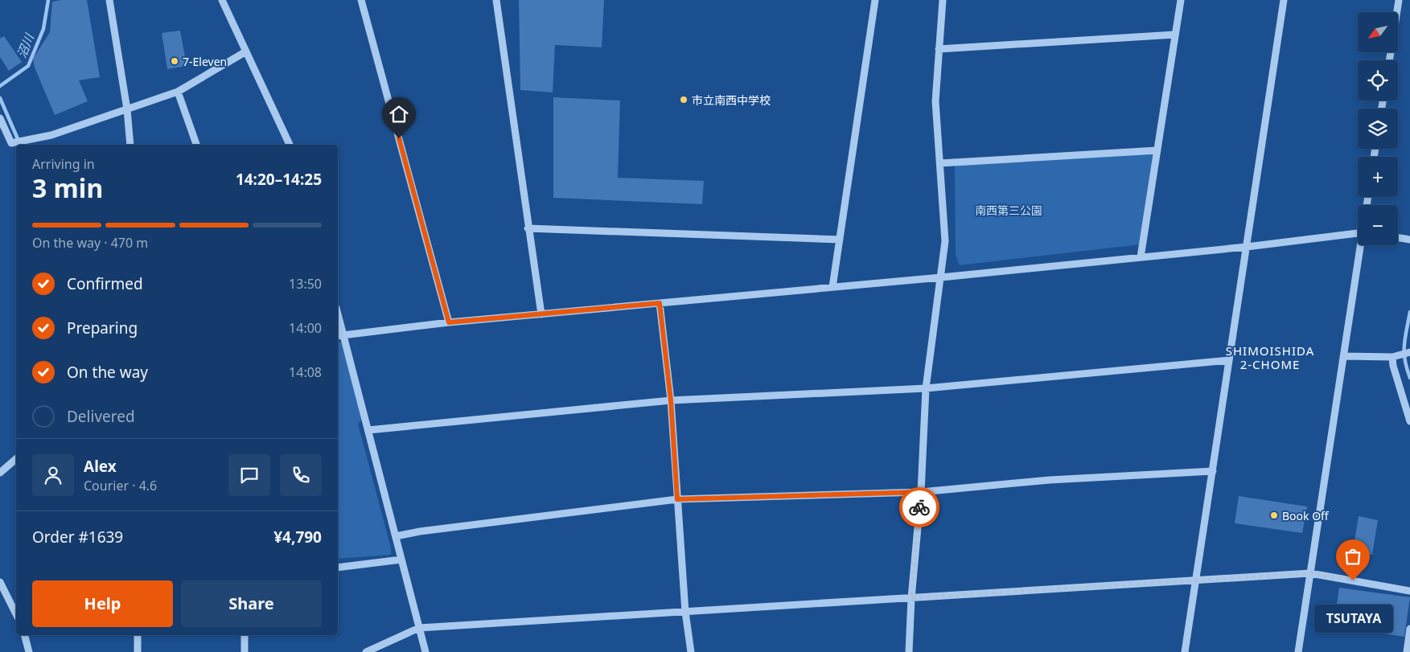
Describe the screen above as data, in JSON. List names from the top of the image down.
{
  "districts": ["SHIMOISHIDA 2-CHOME"],
  "water": ["沼川"],
  "parks": ["南西第三公園"],
  "places": [
    "7-Eleven",
    "市立南西中学校",
    "Book Off",
    "TSUTAYA"
  ],
  "north": "bottom left",
  "page": {
    "map_buttons": ["+", "−"],
    "heading": ["3 min", "Arriving in", "14:20–14:25"],
    "panel": [
      "Alex",
      "Courier · 4.6",
      "Order #1639",
      "¥4,790"
    ],
    "bar": "On the way · 470 m",
    "list": [
      ["Confirmed", "13:50"],
      ["Preparing", "14:00"],
      ["On the way", "14:08"],
      "Delivered"
    ],
    "buttons": ["Help", "Share"],
    "bubble": "TSUTAYA"
  }
}
